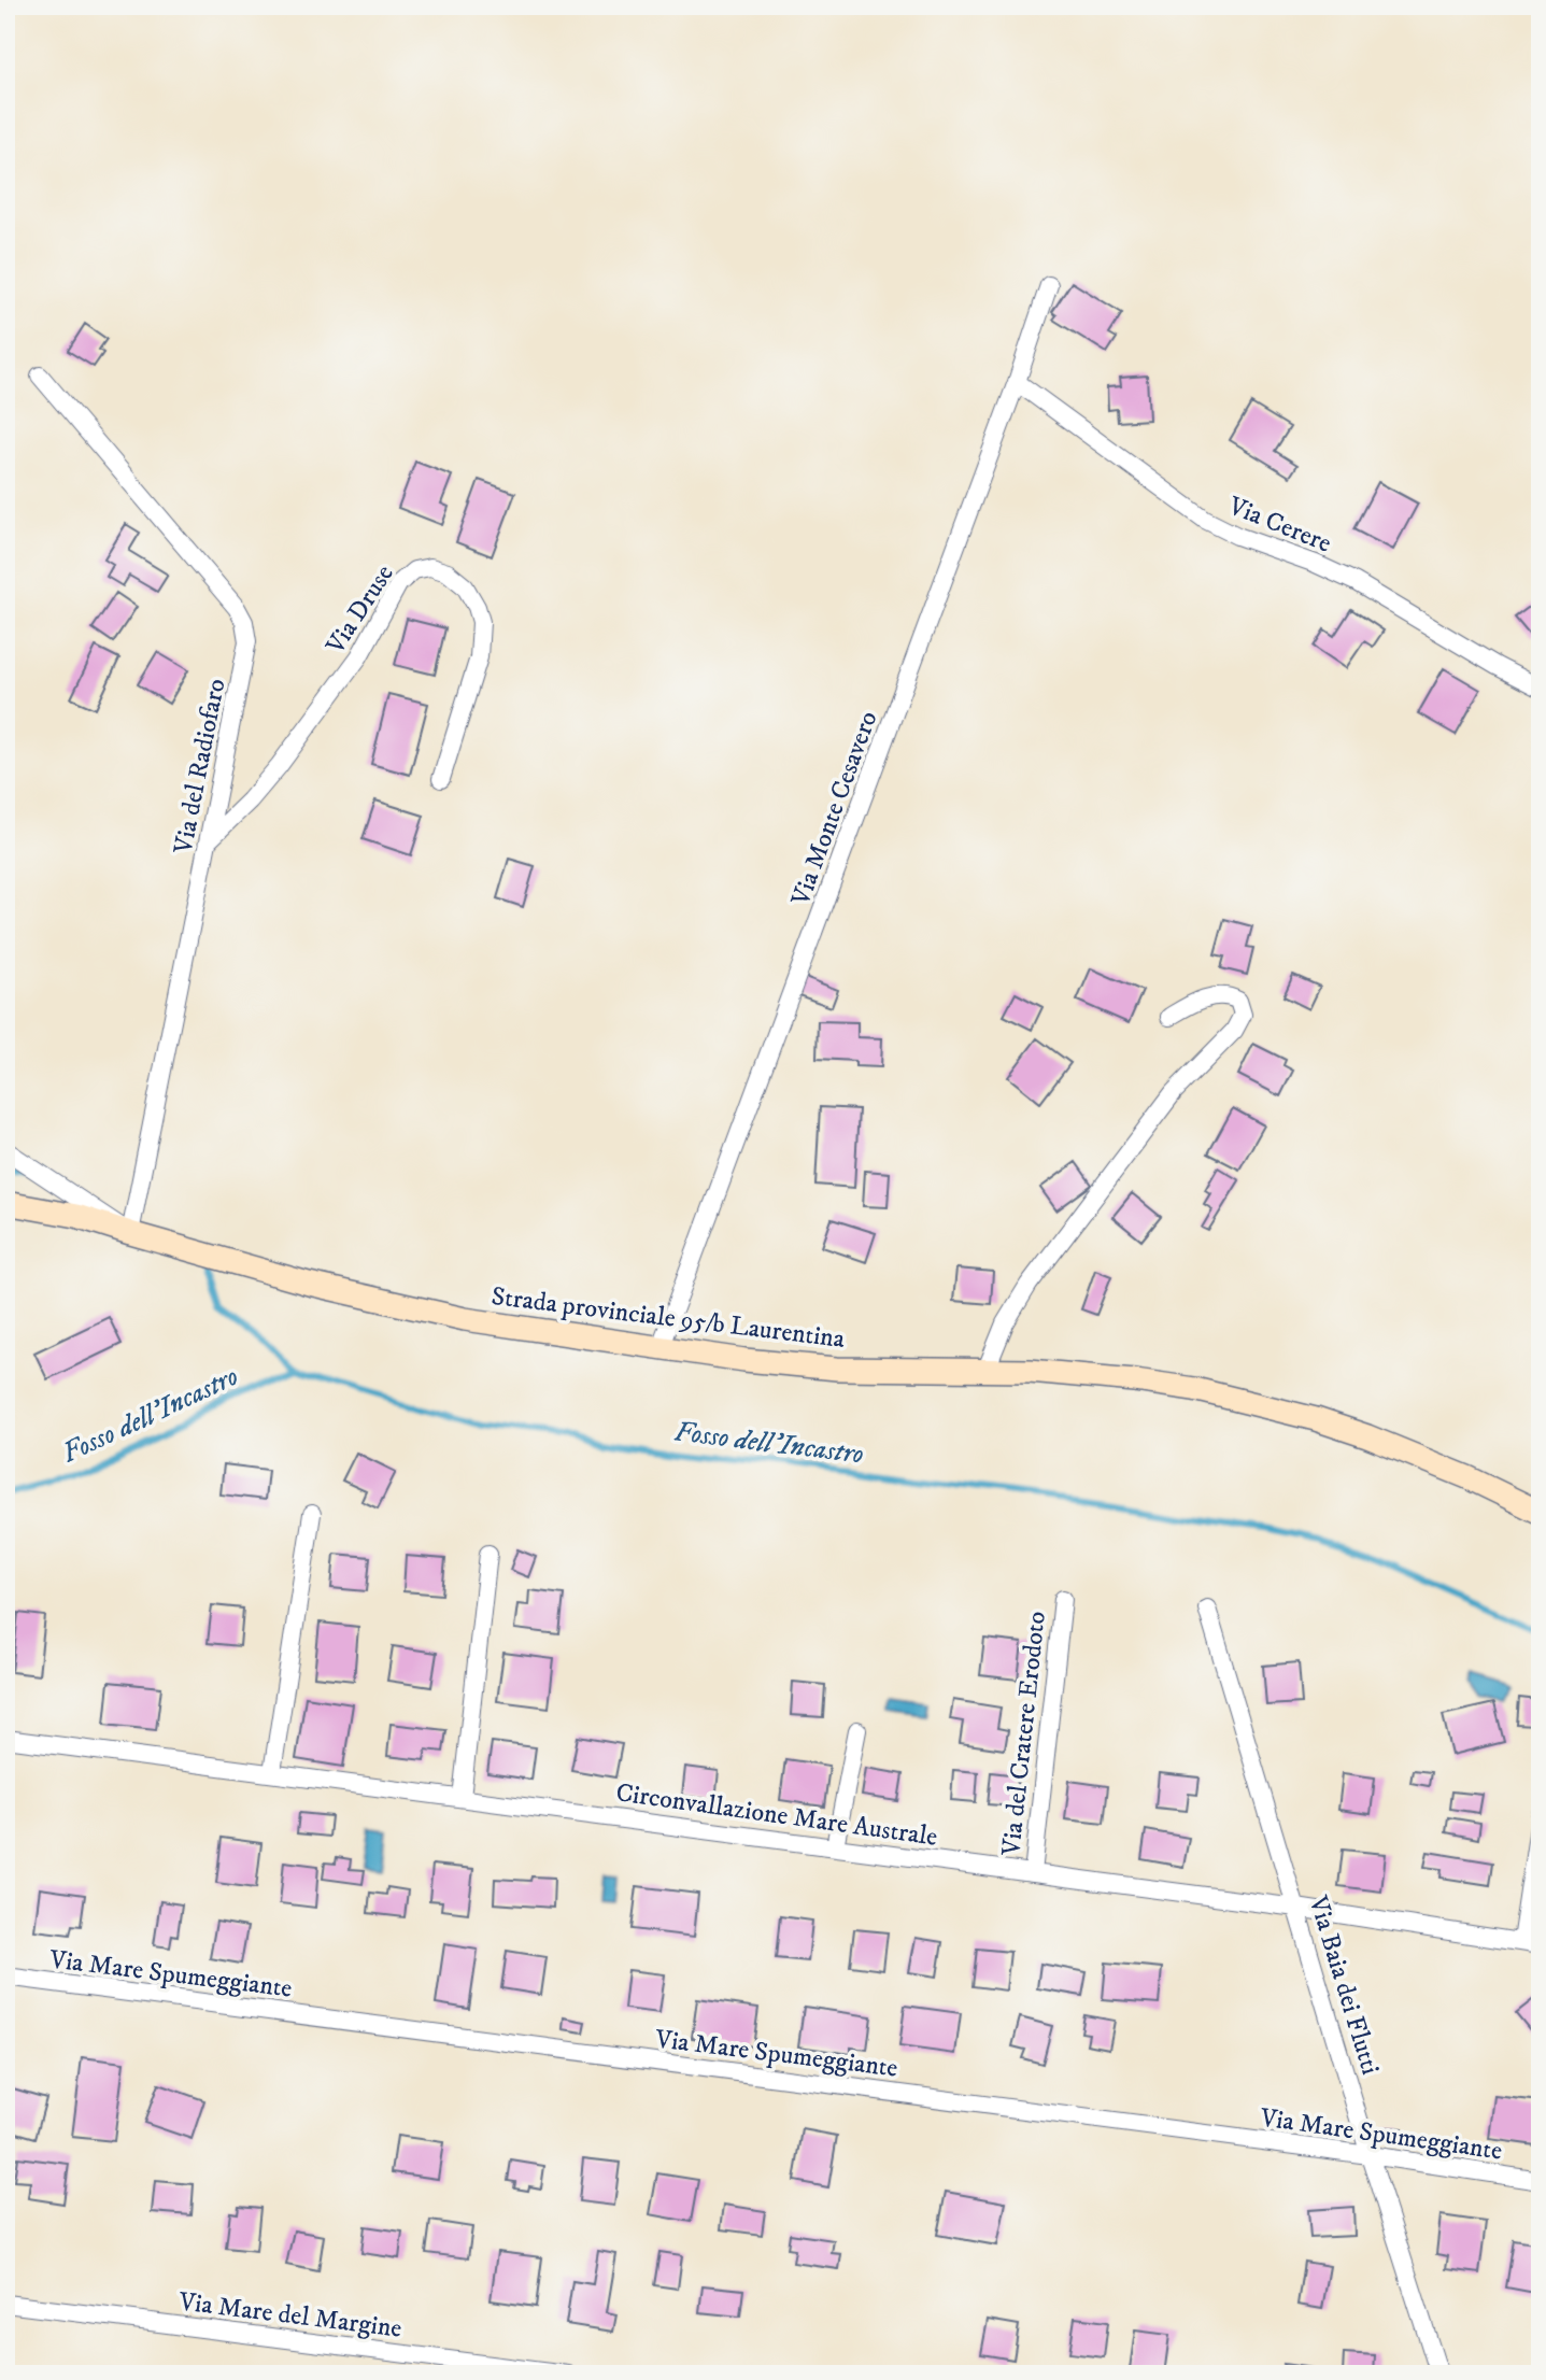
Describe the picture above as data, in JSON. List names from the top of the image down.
{
  "streets": {
    "main road": ["Strada provinciale 95/b Laurentina"],
    "street": [
      "Via Cerere",
      "Via Druse",
      "Via del Radiofaro",
      "Via Monte Cesavero",
      "Via del Cratere Erodoto",
      "Circonvallazione Mare Australe",
      "Via Mare Spumeggiante",
      "Via Baia dei Flutti",
      "Via Mare del Margine"
    ]
  },
  "crossings": [
    ["Via Cerere", "Via Monte Cesavero"],
    ["Via Druse", "Via del Radiofaro"],
    ["Via del Radiofaro", "Strada provinciale 95/b Laurentina"],
    ["Via Monte Cesavero", "Strada provinciale 95/b Laurentina"],
    ["Via del Cratere Erodoto", "Circonvallazione Mare Australe"],
    ["Circonvallazione Mare Australe", "Via Baia dei Flutti"],
    ["Via Mare Spumeggiante", "Via Baia dei Flutti"]
  ],
  "water": ["Fosso dell'Incastro"]
}
